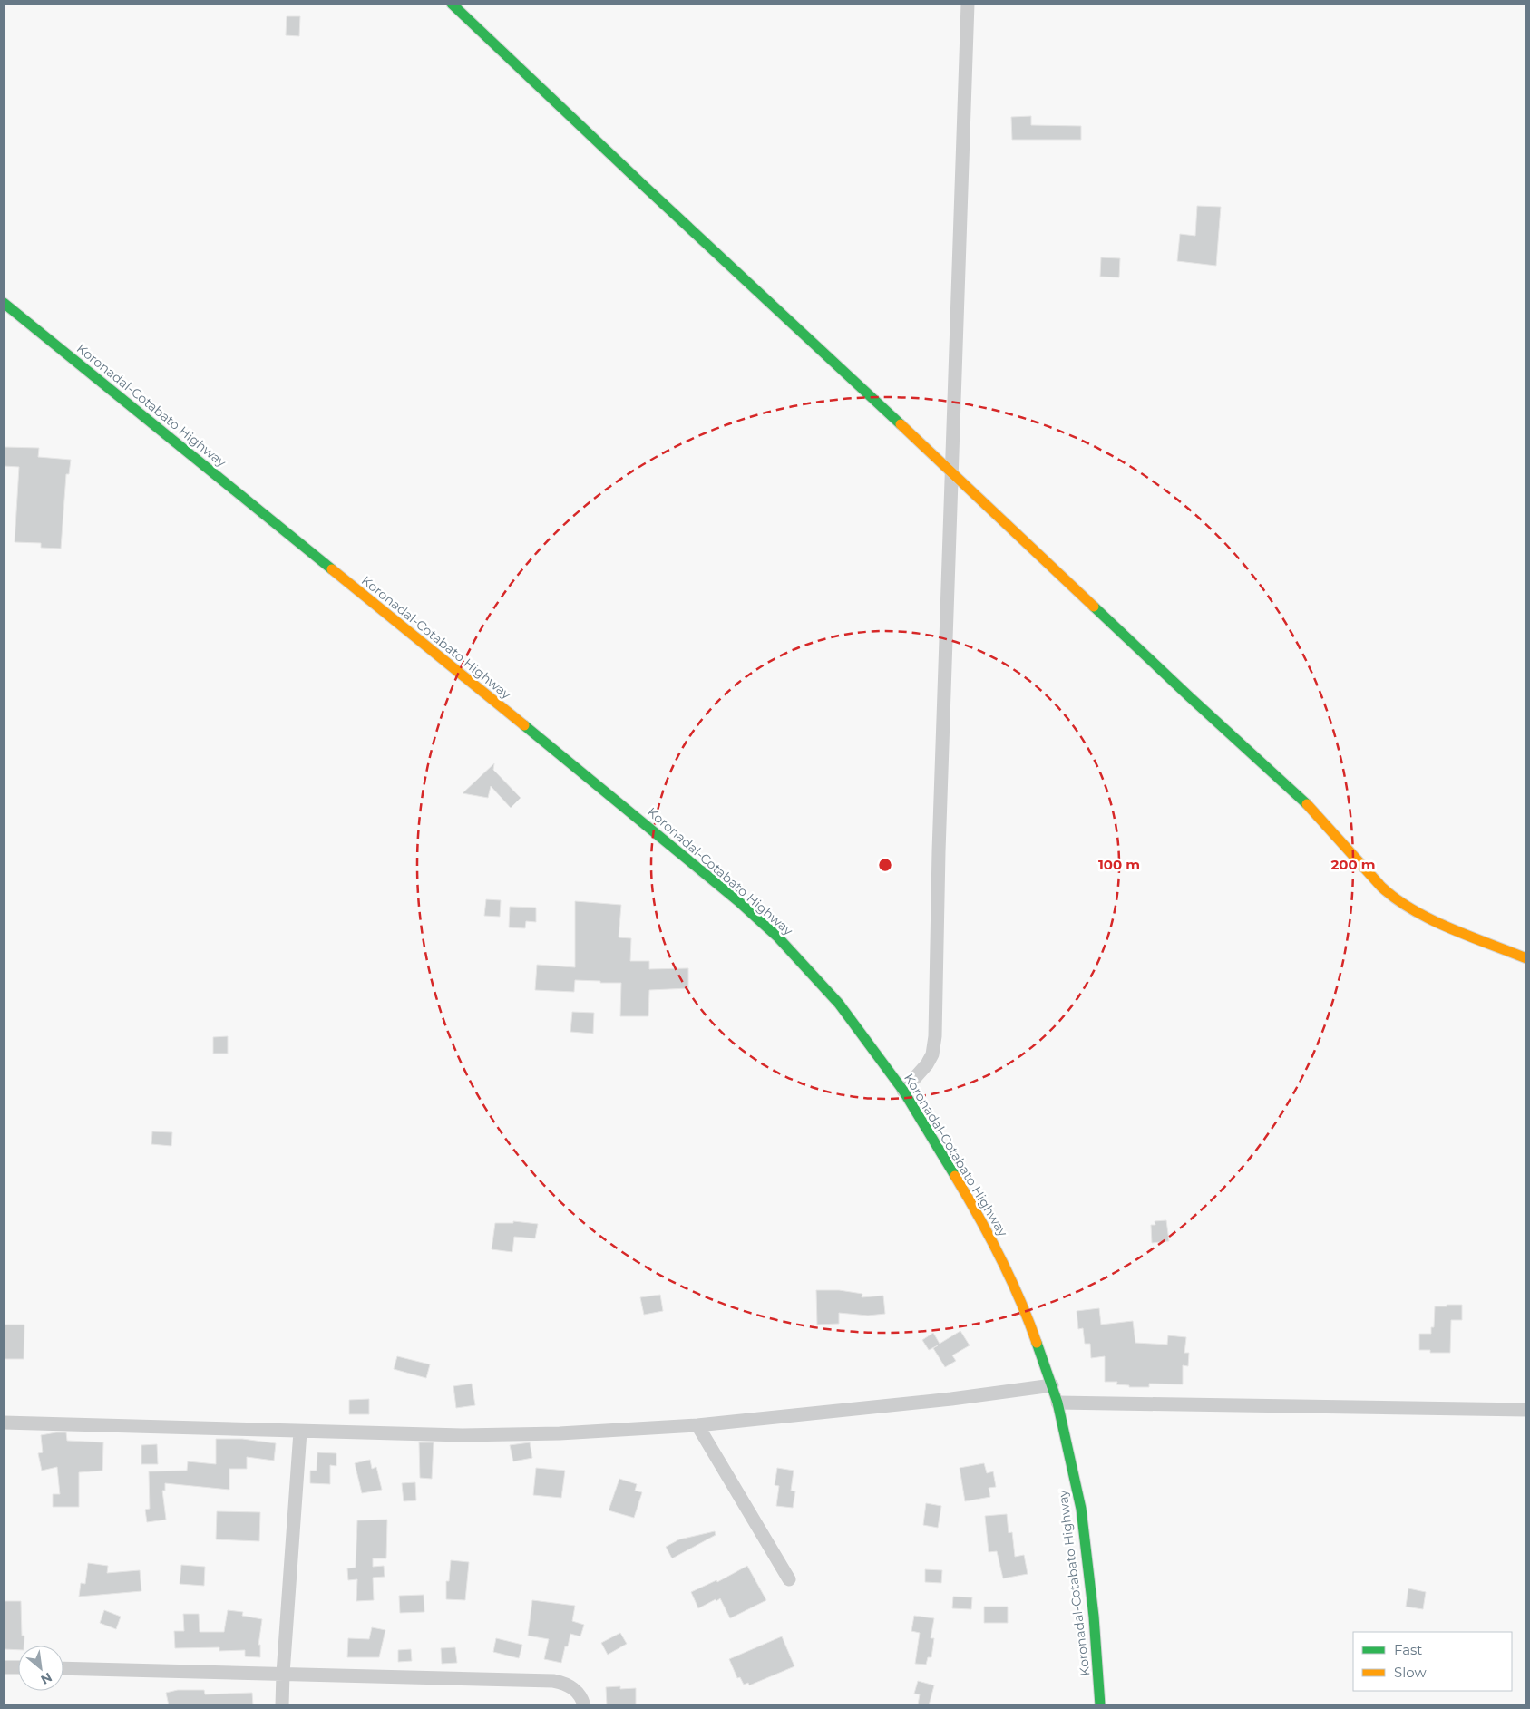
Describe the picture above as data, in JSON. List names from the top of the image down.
{
  "streets": {
    "main road": ["Koronadal-Cotabato Highway"]
  },
  "legend": ["Fast", "Slow"],
  "north": "bottom right",
  "rings": ["100 m", "200 m"]
}
